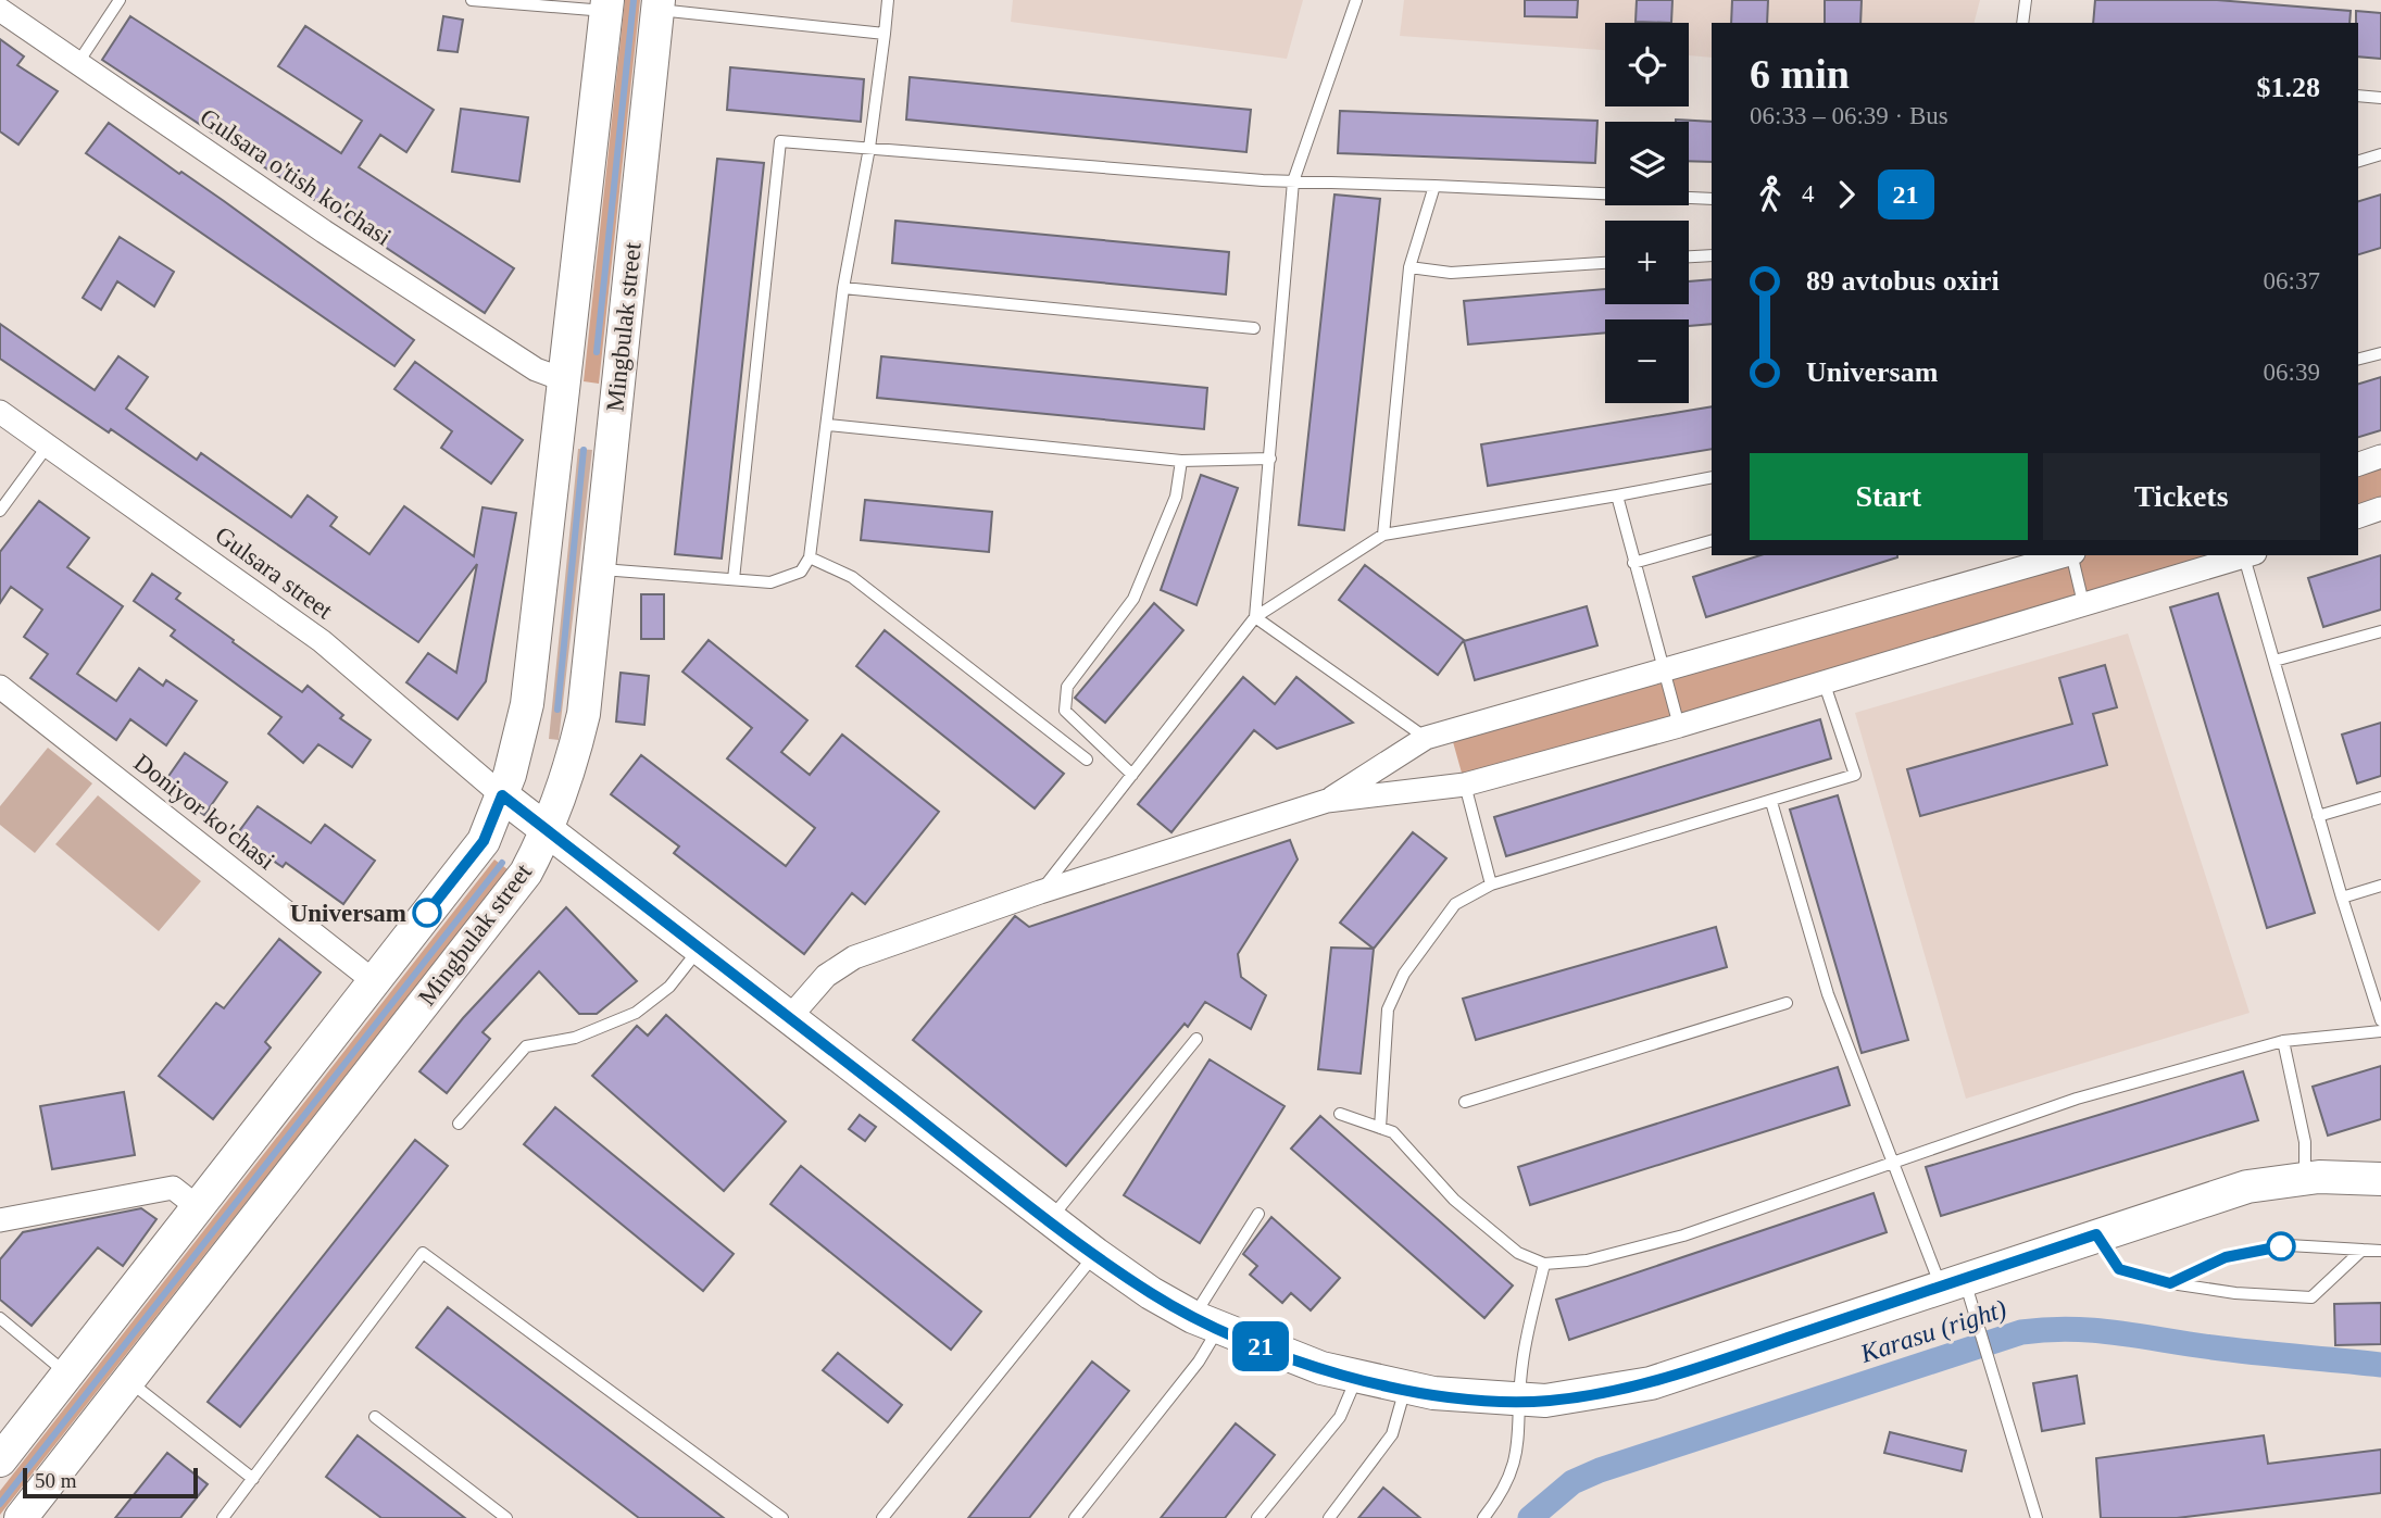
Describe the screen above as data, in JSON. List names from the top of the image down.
{
  "streets": {
    "main road": ["Mingbulak street"],
    "street": ["Gulsara o'tish ko'chasi", "Gulsara street", "Doniyor ko'chasi"]
  },
  "crossings": [
    ["Gulsara o'tish ko'chasi", "Mingbulak street"],
    ["Mingbulak street", "Gulsara street"],
    ["Mingbulak street", "Doniyor ko'chasi"]
  ],
  "water": ["Karasu (right)"],
  "places": ["Universam"],
  "lines": ["bus line 21"],
  "scale_bar": "50 m",
  "page": {
    "on_map": "21",
    "map_buttons": ["+", "−"],
    "heading": ["6 min", "06:33 – 06:39 · Bus", "$1.28"],
    "legs": ["4", "21"],
    "list": [
      {
        "name": "89 avtobus oxiri",
        "value": "06:37"
      },
      {
        "name": "Universam",
        "value": "06:39"
      }
    ],
    "buttons": ["Start", "Tickets"],
    "scale": "50 m"
  }
}
